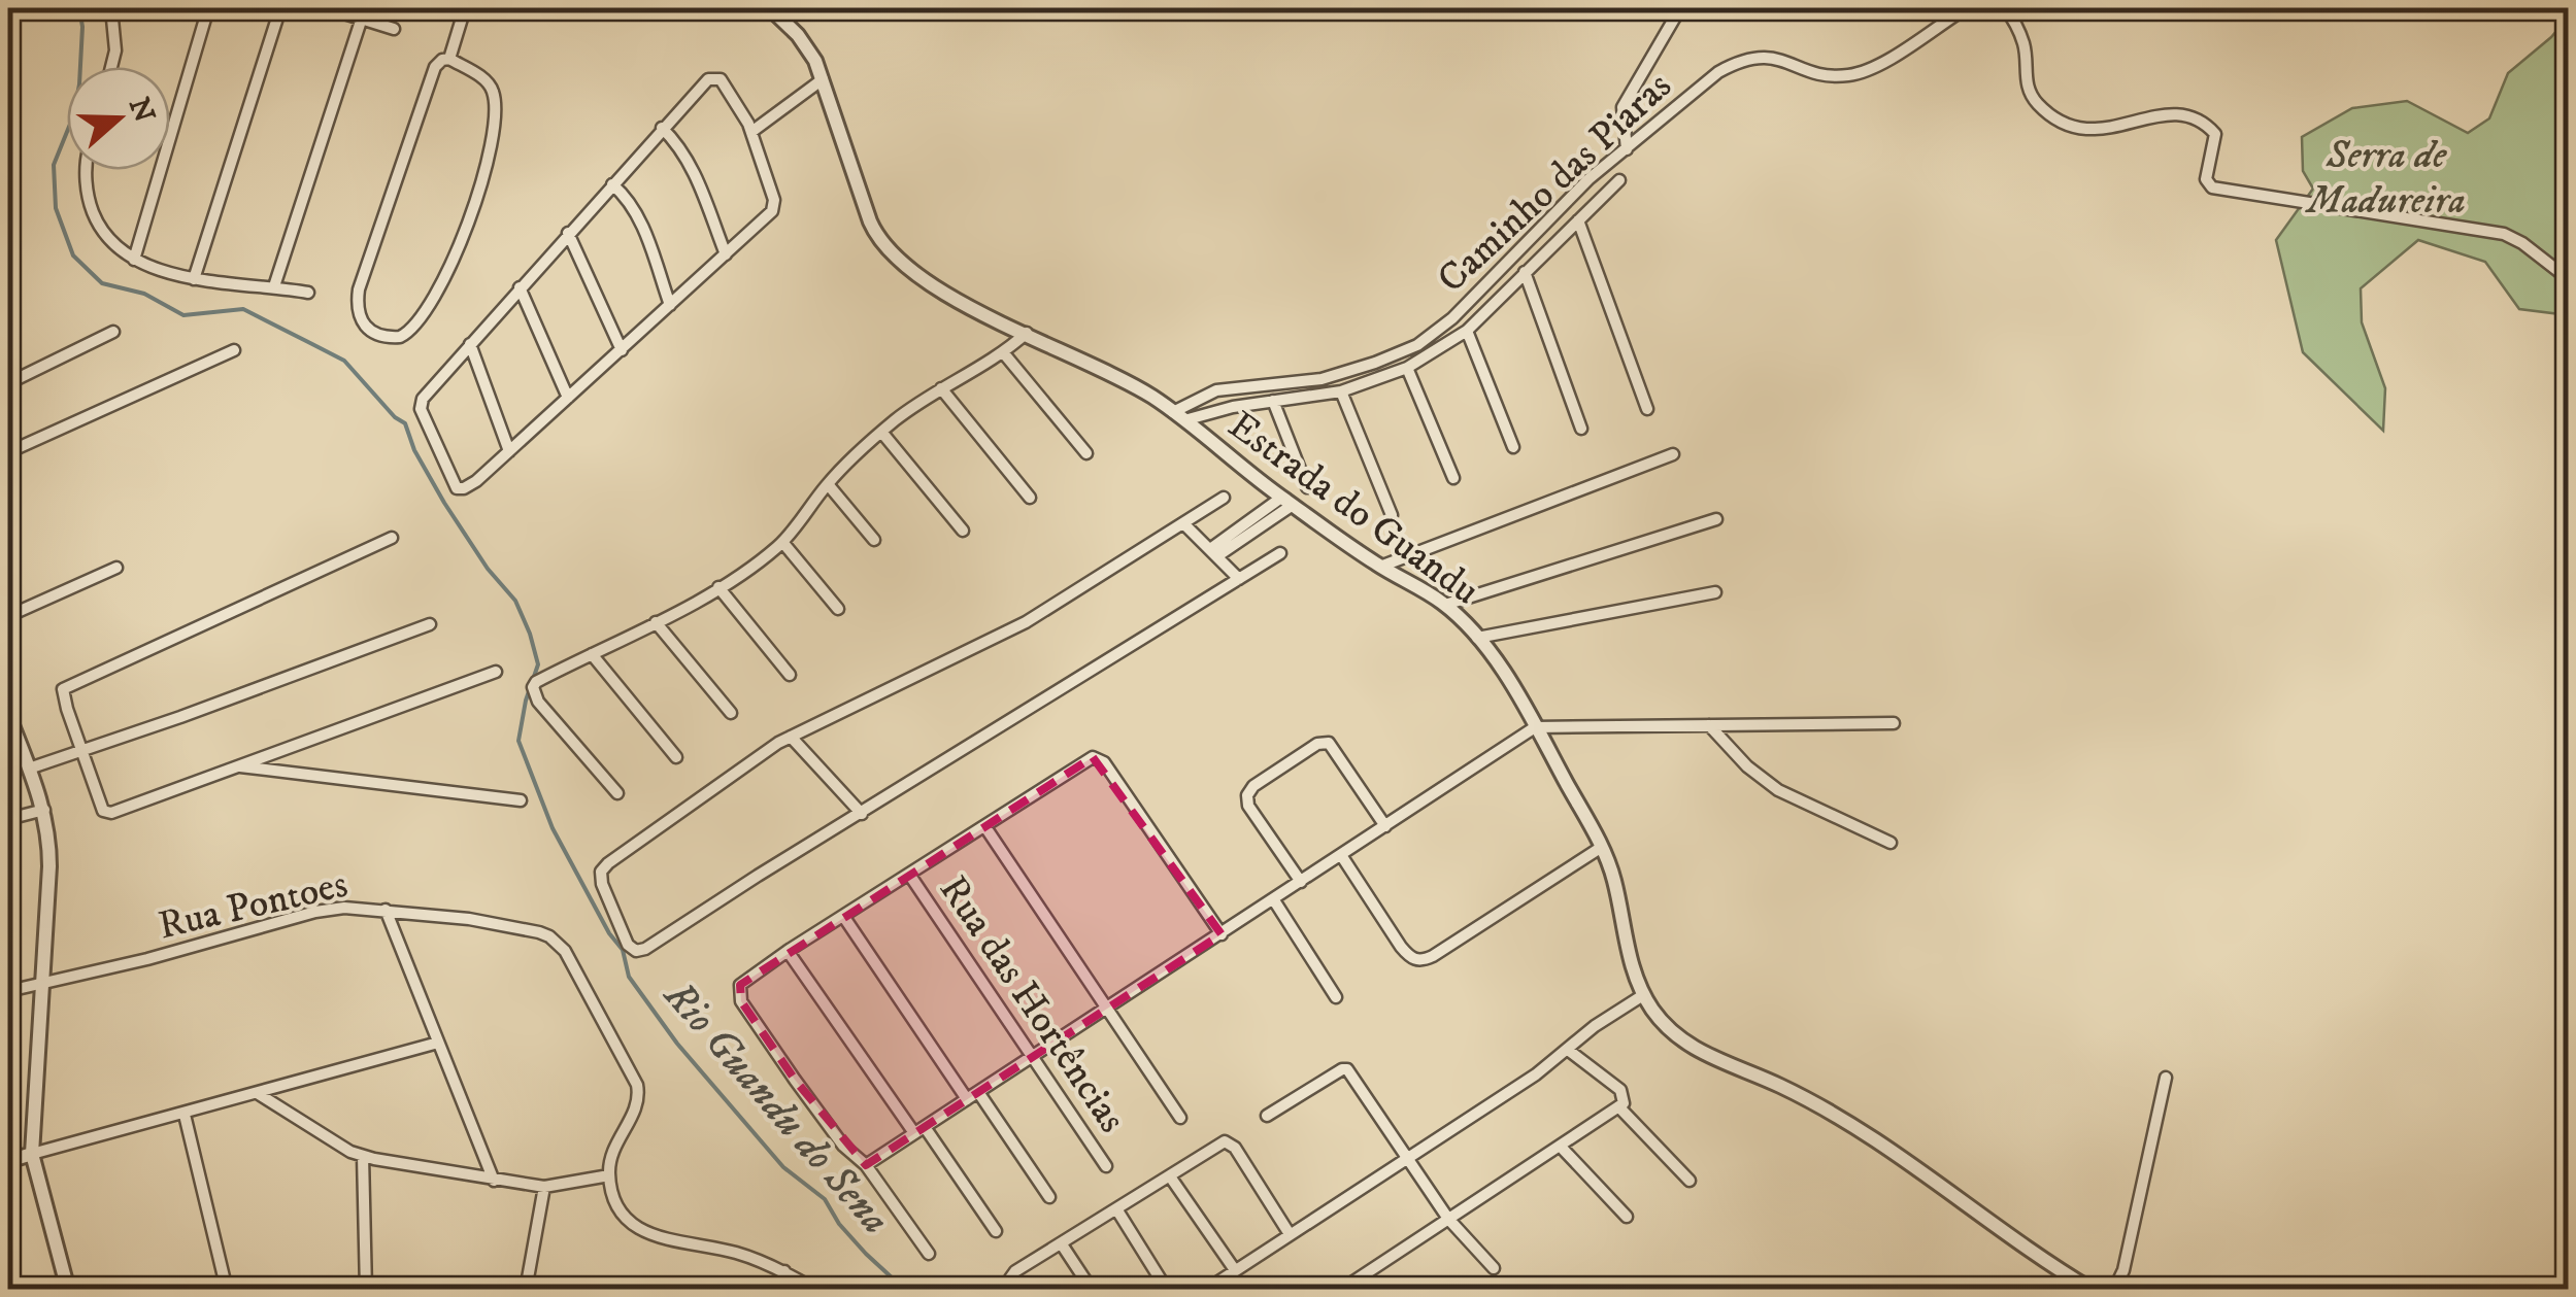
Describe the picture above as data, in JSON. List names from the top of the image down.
{
  "streets": {
    "street": [
      "Caminho das Piaras",
      "Estrada do Guandu",
      "Rua Pontoes",
      "Rua das Hortências"
    ]
  },
  "crossings": [
    ["Caminho das Piaras", "Estrada do Guandu"]
  ],
  "water": ["Rio Guandu do Sena"],
  "parks": ["Serra de Madureira"],
  "north": "right"
}
